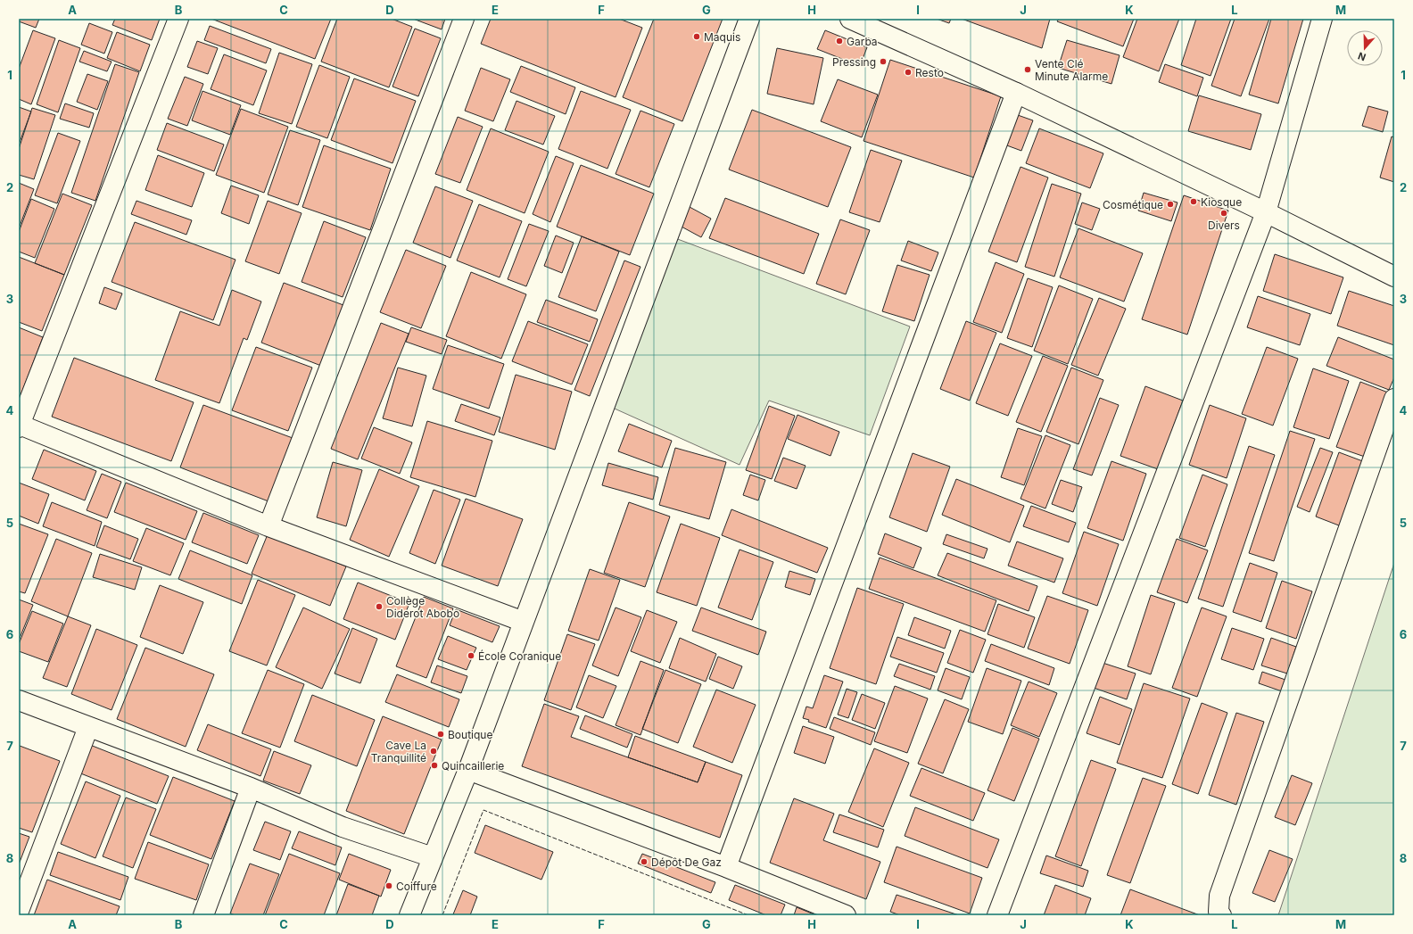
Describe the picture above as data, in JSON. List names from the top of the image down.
{
  "places": [
    "Maquis",
    "Garba",
    "Pressing",
    "Vente Clé Minute Alarme",
    "Resto",
    "Kiosque",
    "Cosmétique",
    "Divers",
    "Collège Diderot Abobo",
    "École Coranique",
    "Boutique",
    "Cave La Tranquillité",
    "Quincaillerie",
    "Dépôt De Gaz",
    "Coiffure"
  ],
  "north": "bottom",
  "grid": {
    "columns": [
      "A",
      "B",
      "C",
      "D",
      "E",
      "F",
      "G",
      "H",
      "I",
      "J",
      "K",
      "L",
      "M"
    ],
    "rows": [
      "1",
      "2",
      "3",
      "4",
      "5",
      "6",
      "7",
      "8"
    ]
  }
}
